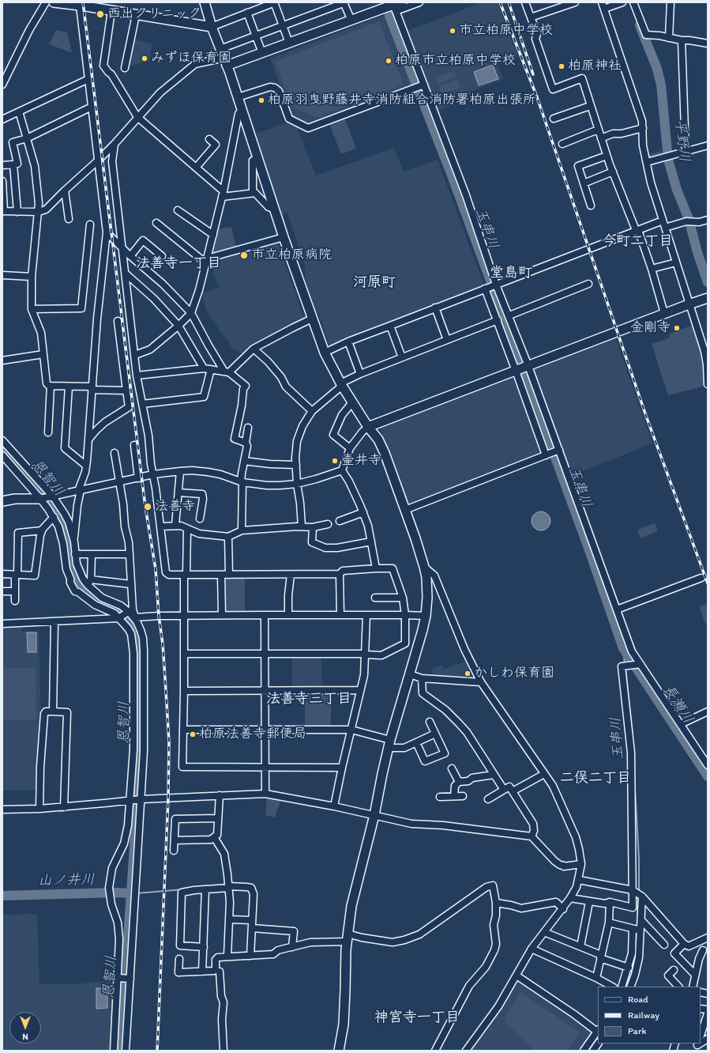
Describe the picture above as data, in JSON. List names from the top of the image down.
{
  "districts": [
    "今町二丁目",
    "法善寺一丁目",
    "堂島町",
    "河原町",
    "法善寺三丁目",
    "二俣二丁目",
    "神宮寺一丁目"
  ],
  "water": [
    "平野川",
    "玉串川",
    "恩智川",
    "長瀬川",
    "山ノ井川"
  ],
  "places": [
    "西出クリニック",
    "市立柏原中学校",
    "みずほ保育園",
    "柏原市立柏原中学校",
    "柏原神社",
    "柏原羽曳野藤井寺消防組合消防署柏原出張所",
    "市立柏原病院",
    "金剛寺",
    "壷井寺",
    "法善寺",
    "かしわ保育園",
    "柏原法善寺郵便局"
  ],
  "legend": ["Road", "Railway", "Park"],
  "north": "bottom"
}
